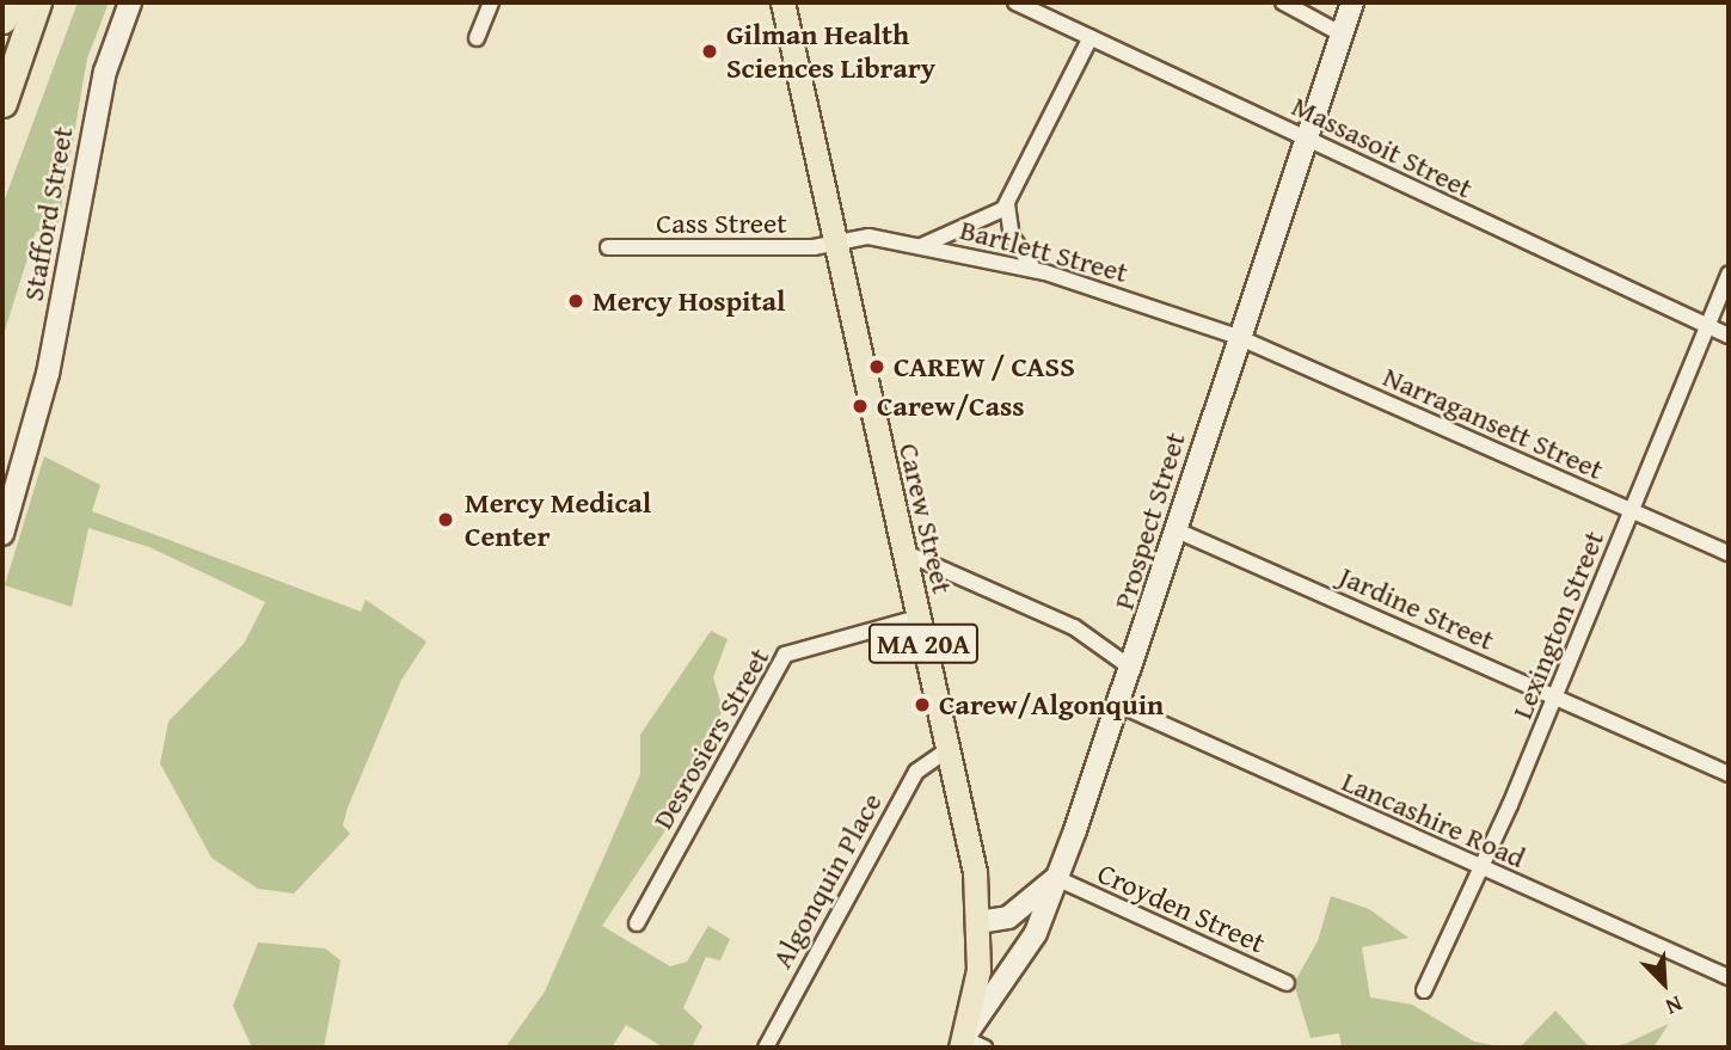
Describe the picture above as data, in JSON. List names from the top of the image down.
{
  "streets": {
    "main road": [
      "Stafford Street",
      "Carew Street",
      "Prospect Street",
      "MA 20A"
    ],
    "street": [
      "Massasoit Street",
      "Cass Street",
      "Bartlett Street",
      "Narragansett Street",
      "Jardine Street",
      "Lexington Street",
      "Desrosiers Street",
      "Lancashire Road",
      "Algonquin Place",
      "Croyden Street"
    ]
  },
  "crossings": [
    ["Massasoit Street", "Prospect Street"],
    ["Massasoit Street", "Lexington Street"],
    ["Cass Street", "Bartlett Street"],
    ["Cass Street", "Carew Street"],
    ["Bartlett Street", "Narragansett Street"],
    ["Bartlett Street", "Carew Street"],
    ["Bartlett Street", "Prospect Street"],
    ["Narragansett Street", "Prospect Street"],
    ["Narragansett Street", "Lexington Street"],
    ["Carew Street", "Prospect Street"],
    ["Carew Street", "Desrosiers Street"],
    ["Carew Street", "Algonquin Place"],
    ["Prospect Street", "Jardine Street"],
    ["Prospect Street", "Lancashire Road"],
    ["Prospect Street", "Croyden Street"],
    ["Jardine Street", "Lexington Street"],
    ["Lexington Street", "Lancashire Road"]
  ],
  "places": [
    "Gilman Health Sciences Library",
    "Mercy Hospital",
    "CAREW / CASS",
    "Carew/Cass",
    "Mercy Medical Center",
    "Carew/Algonquin"
  ],
  "north": "bottom right"
}
